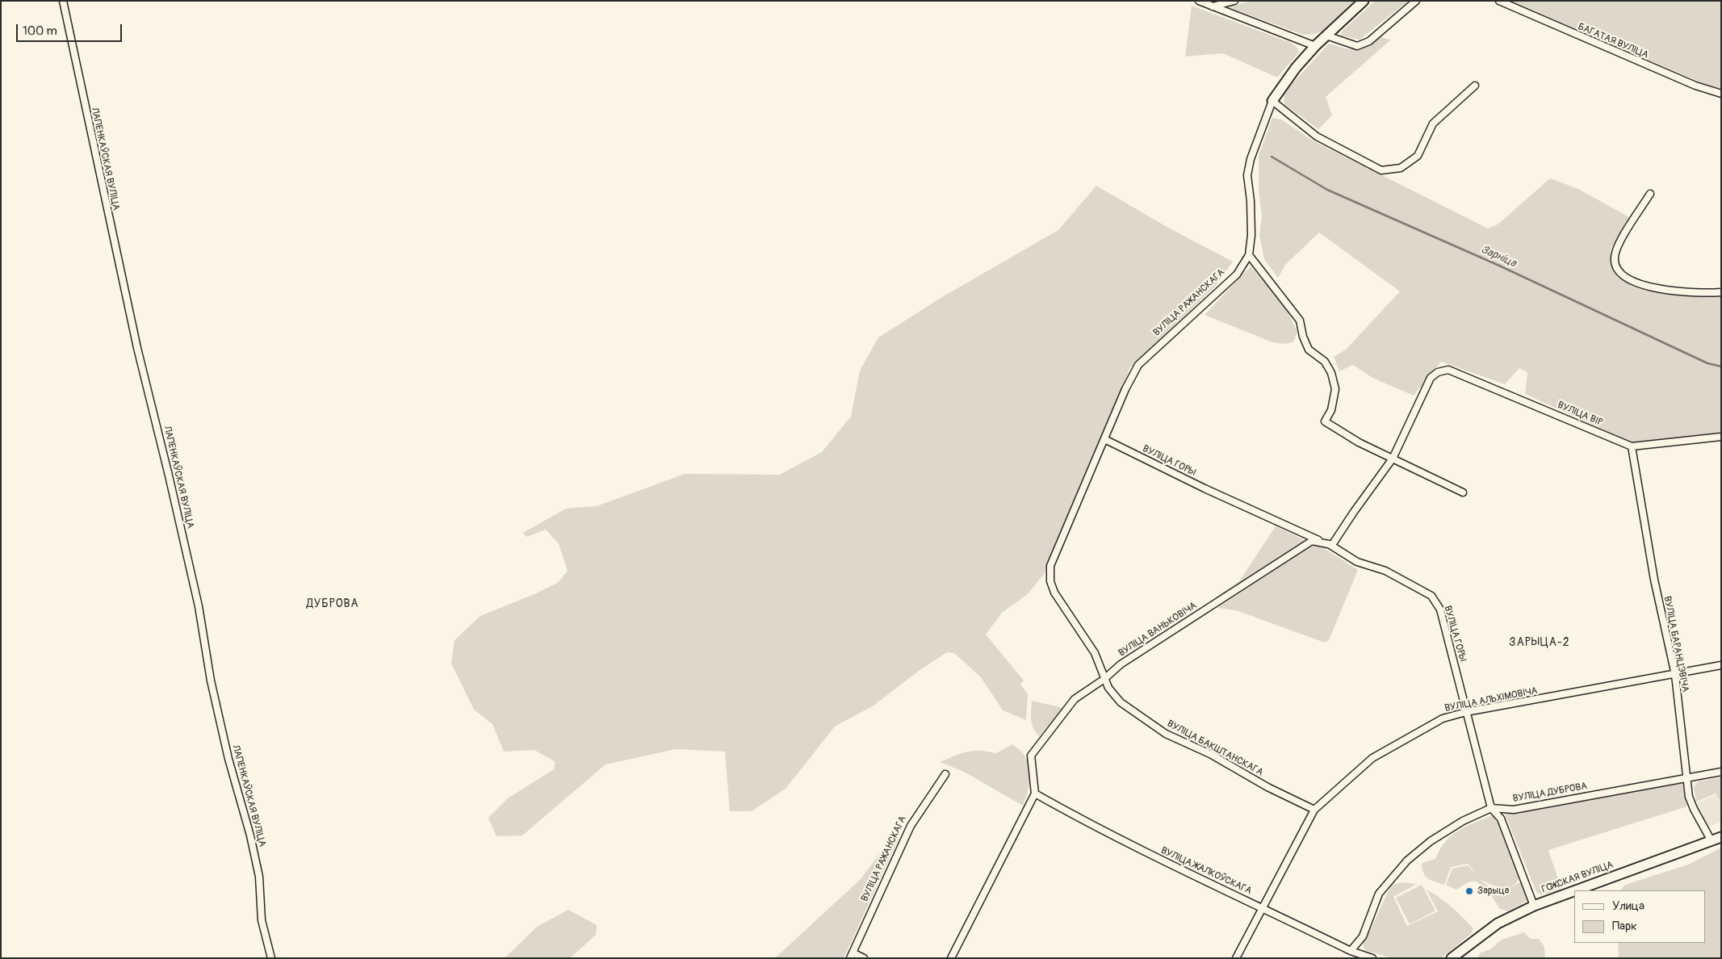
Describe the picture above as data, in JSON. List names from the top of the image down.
{
  "streets": {
    "street": [
      "БАГАТАЯ ВУЛІЦА",
      "ЛАПЕНКАЎСКАЯ ВУЛІЦА",
      "ВУЛІЦА РАЖАНСКАГА",
      "ВУЛІЦА ВІР",
      "ВУЛІЦА ГОРЫ",
      "ВУЛІЦА ВАНЬКОВІЧА",
      "ВУЛІЦА БАРАНЦЭВІЧА",
      "ВУЛІЦА АЛЬХІМОВІЧА",
      "ВУЛІЦА БАКШТАНСКАГА",
      "ВУЛІЦА ДУБРОВА",
      "ВУЛІЦА ЖАЛКОЎСКАГА",
      "ГОЖСКАЯ ВУЛІЦА"
    ]
  },
  "crossings": [
    ["ВУЛІЦА РАЖАНСКАГА", "ВУЛІЦА ГОРЫ"],
    ["ВУЛІЦА РАЖАНСКАГА", "ВУЛІЦА БАКШТАНСКАГА"],
    ["ВУЛІЦА ВІР", "ВУЛІЦА БАРАНЦЭВІЧА"],
    ["ВУЛІЦА ГОРЫ", "ВУЛІЦА ВАНЬКОВІЧА"],
    ["ВУЛІЦА ГОРЫ", "ВУЛІЦА АЛЬХІМОВІЧА"],
    ["ВУЛІЦА ГОРЫ", "ВУЛІЦА ДУБРОВА"],
    ["ВУЛІЦА ГОРЫ", "ГОЖСКАЯ ВУЛІЦА"],
    ["ВУЛІЦА ВАНЬКОВІЧА", "ВУЛІЦА БАКШТАНСКАГА"],
    ["ВУЛІЦА ВАНЬКОВІЧА", "ВУЛІЦА ЖАЛКОЎСКАГА"],
    ["ВУЛІЦА БАРАНЦЭВІЧА", "ВУЛІЦА АЛЬХІМОВІЧА"],
    ["ВУЛІЦА БАРАНЦЭВІЧА", "ВУЛІЦА ДУБРОВА"],
    ["ВУЛІЦА БАРАНЦЭВІЧА", "ГОЖСКАЯ ВУЛІЦА"],
    ["ВУЛІЦА АЛЬХІМОВІЧА", "ВУЛІЦА БАКШТАНСКАГА"],
    ["ВУЛІЦА АЛЬХІМОВІЧА", "ВУЛІЦА ЖАЛКОЎСКАГА"],
    ["ВУЛІЦА ДУБРОВА", "ВУЛІЦА ЖАЛКОЎСКАГА"]
  ],
  "districts": ["ДУБРОВА", "ЗАРЫЦА-2"],
  "water": ["Зарніца"],
  "places": ["Зарыца"],
  "legend": ["Улица", "Парк"],
  "scale_bar": "100 m"
}
